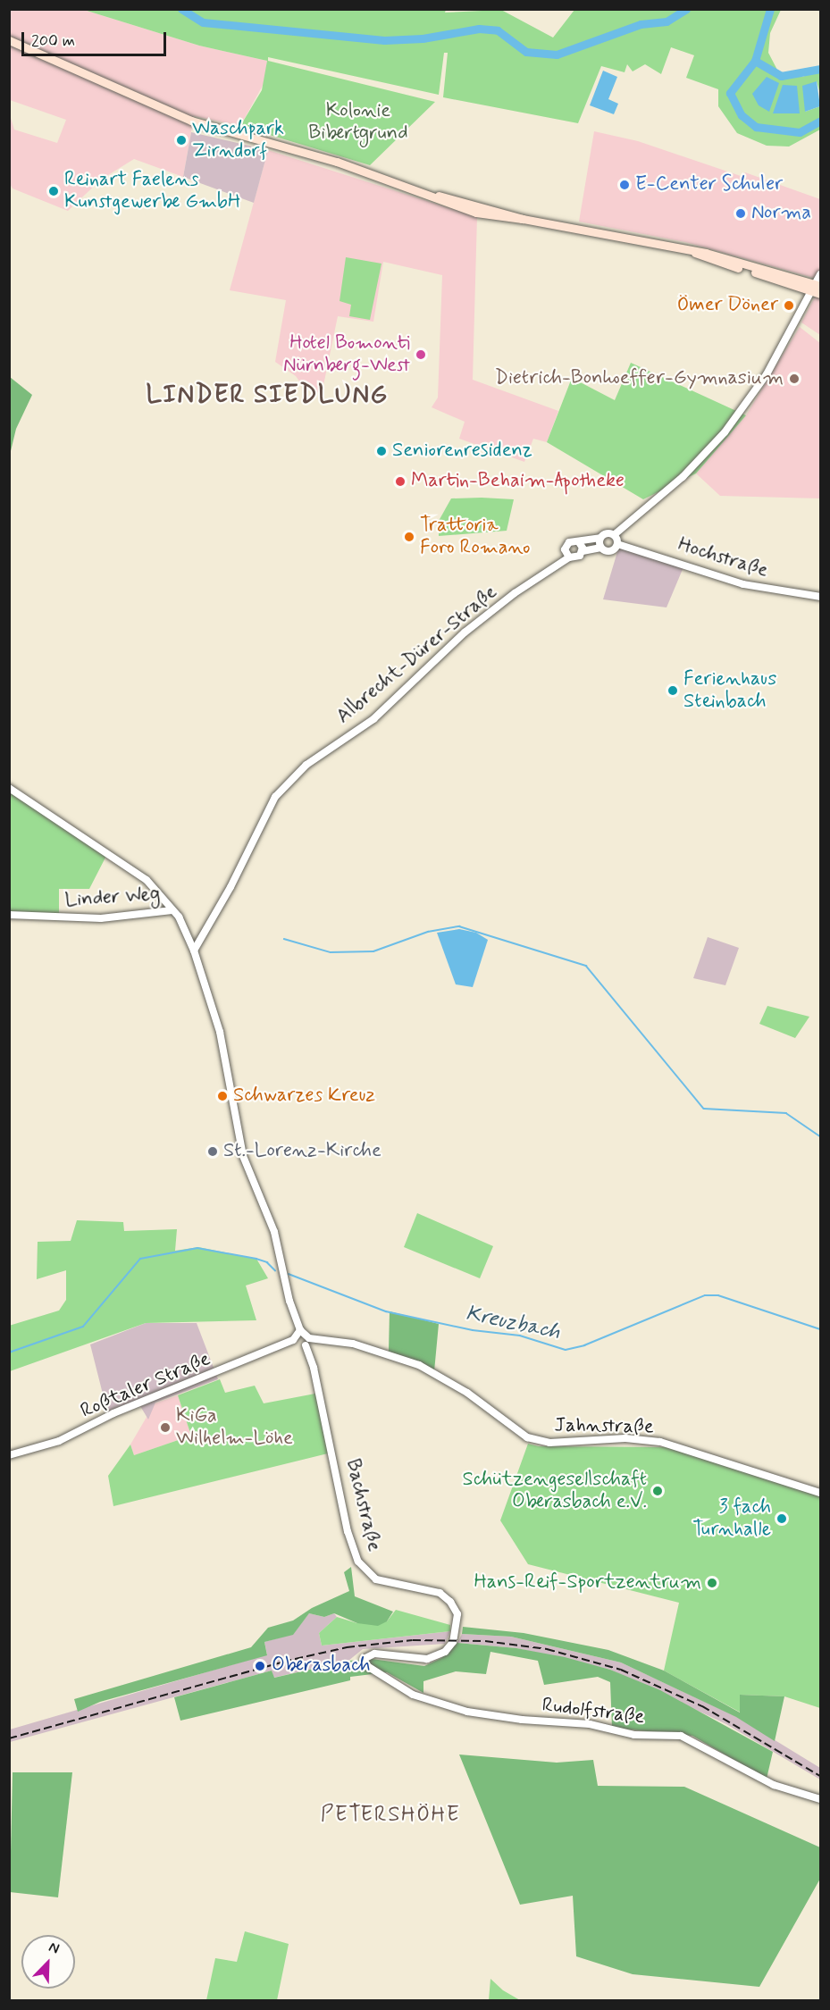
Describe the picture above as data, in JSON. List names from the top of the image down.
{
  "streets": {
    "street": [
      "Hochstraße",
      "Albrecht-Dürer-Straße",
      "Linder Weg",
      "Roßtaler Straße",
      "Jahnstraße",
      "Bachstraße",
      "Rudolfstraße"
    ]
  },
  "crossings": [
    ["Hochstraße", "Albrecht-Dürer-Straße"],
    ["Albrecht-Dürer-Straße", "Linder Weg"],
    ["Roßtaler Straße", "Jahnstraße"],
    ["Jahnstraße", "Bachstraße"],
    ["Bachstraße", "Rudolfstraße"]
  ],
  "districts": ["LINDER SIEDLUNG", "PETERSHÖHE"],
  "water": ["Kreuzbach"],
  "parks": ["Kolonie Bibertgrund"],
  "places": [
    "Waschpark Zirndorf",
    "E-Center Schuler",
    "Reinart Faelens Kunstgewerbe GmbH",
    "Norma",
    "Ömer Döner",
    "Hotel Bomonti Nürnberg-West",
    "Dietrich-Bonhoeffer-Gymnasium",
    "Seniorenresidenz",
    "Martin-Behaim-Apotheke",
    "Trattoria Foro Romano",
    "Ferienhaus Steinbach",
    "Schwarzes Kreuz",
    "St.-Lorenz-Kirche",
    "KiGa Wilhelm-Löhe",
    "Schützengesellschaft Oberasbach e.V.",
    "3 fach Turnhalle",
    "Hans-Reif-Sportzentrum",
    "Oberasbach"
  ],
  "scale_bar": "200 m",
  "north": "top right"
}
